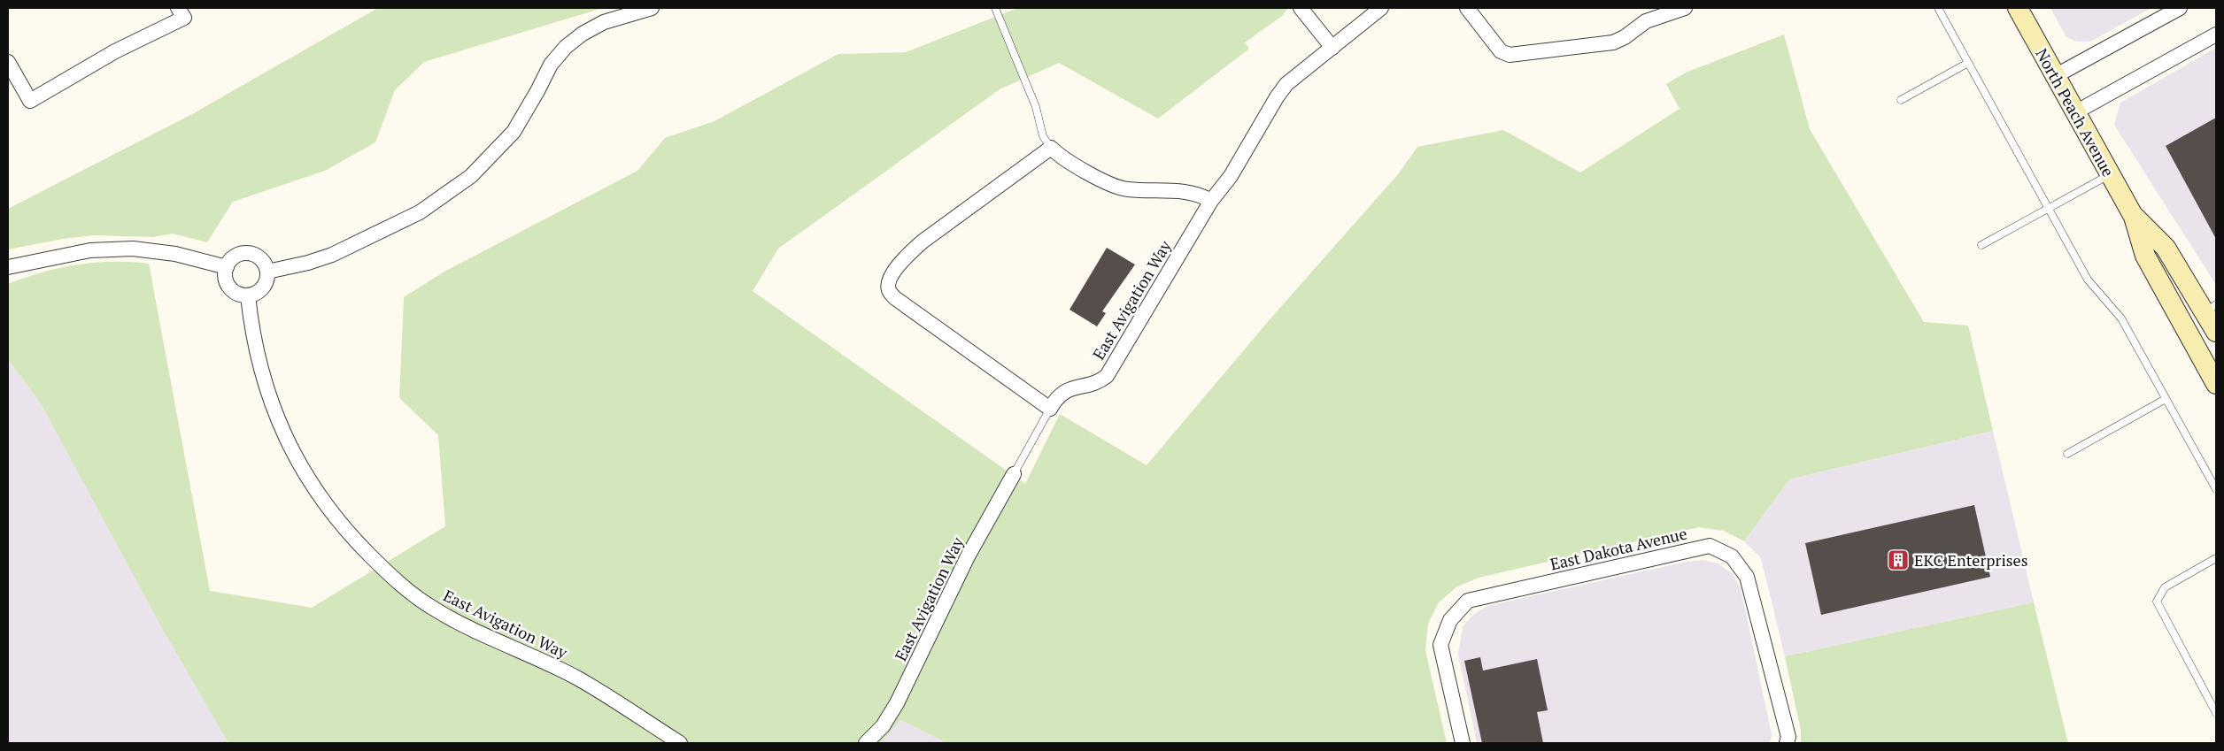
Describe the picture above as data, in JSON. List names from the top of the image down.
{
  "streets": {
    "main road": ["North Peach Avenue"],
    "street": ["East Avigation Way", "East Dakota Avenue"]
  },
  "places": {
    "building": ["EKC Enterprises"]
  }
}
